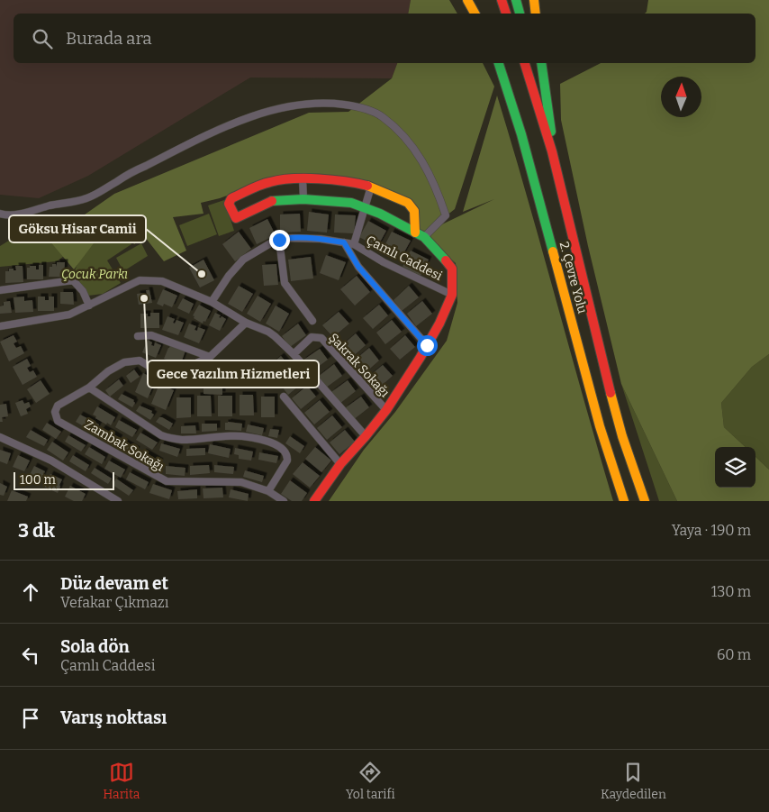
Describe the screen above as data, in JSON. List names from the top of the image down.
{
  "streets": {
    "main road": ["2. Çevre Yolu"],
    "street": ["Çamlı Caddesi", "Şakrak Sokağı", "Zambak Sokağı"]
  },
  "parks": ["Çocuk Parkı"],
  "places": ["Göksu Hisar Camii", "Gece Yazılım Hizmetleri"],
  "scale_bar": "100 m",
  "north": "top",
  "page": {
    "search": "Burada ara",
    "scale": "100 m",
    "heading": ["3 dk", "Yaya · 190 m"],
    "list": [
      ["Düz devam et", "Vefakar Çıkmazı", "130 m"],
      ["Sola dön", "Çamlı Caddesi", "60 m"],
      "Varış noktası"
    ],
    "nav": ["Harita", "Yol tarifi", "Kaydedilen"]
  }
}
